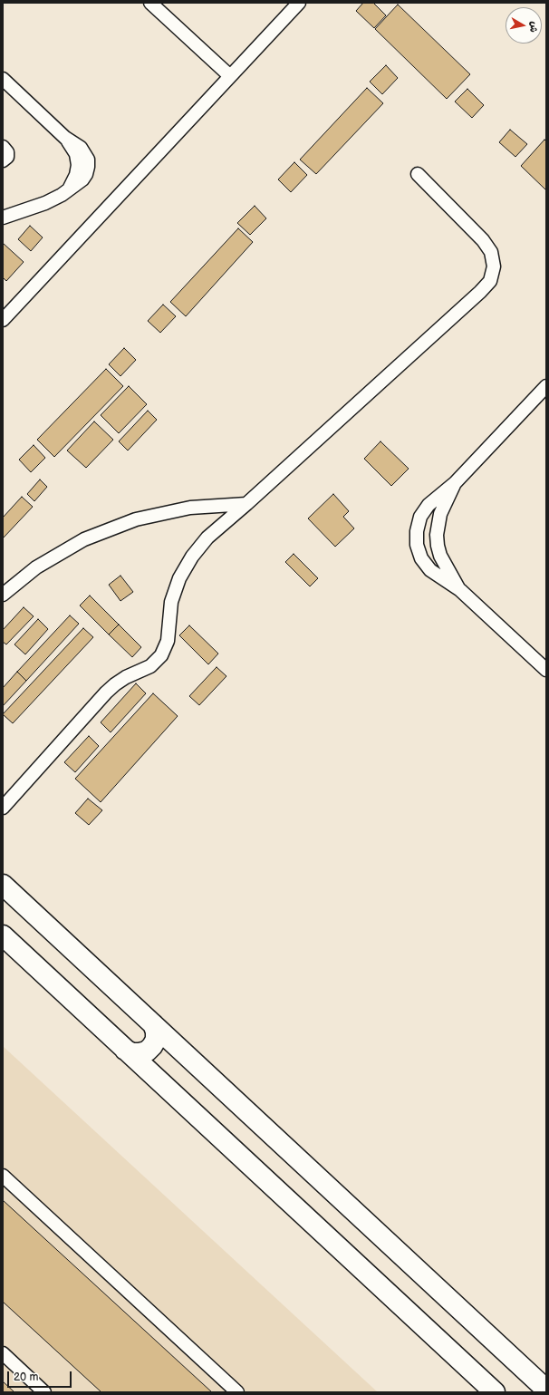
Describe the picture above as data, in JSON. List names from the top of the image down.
{
  "scale_bar": "20 m",
  "north": "right"
}
